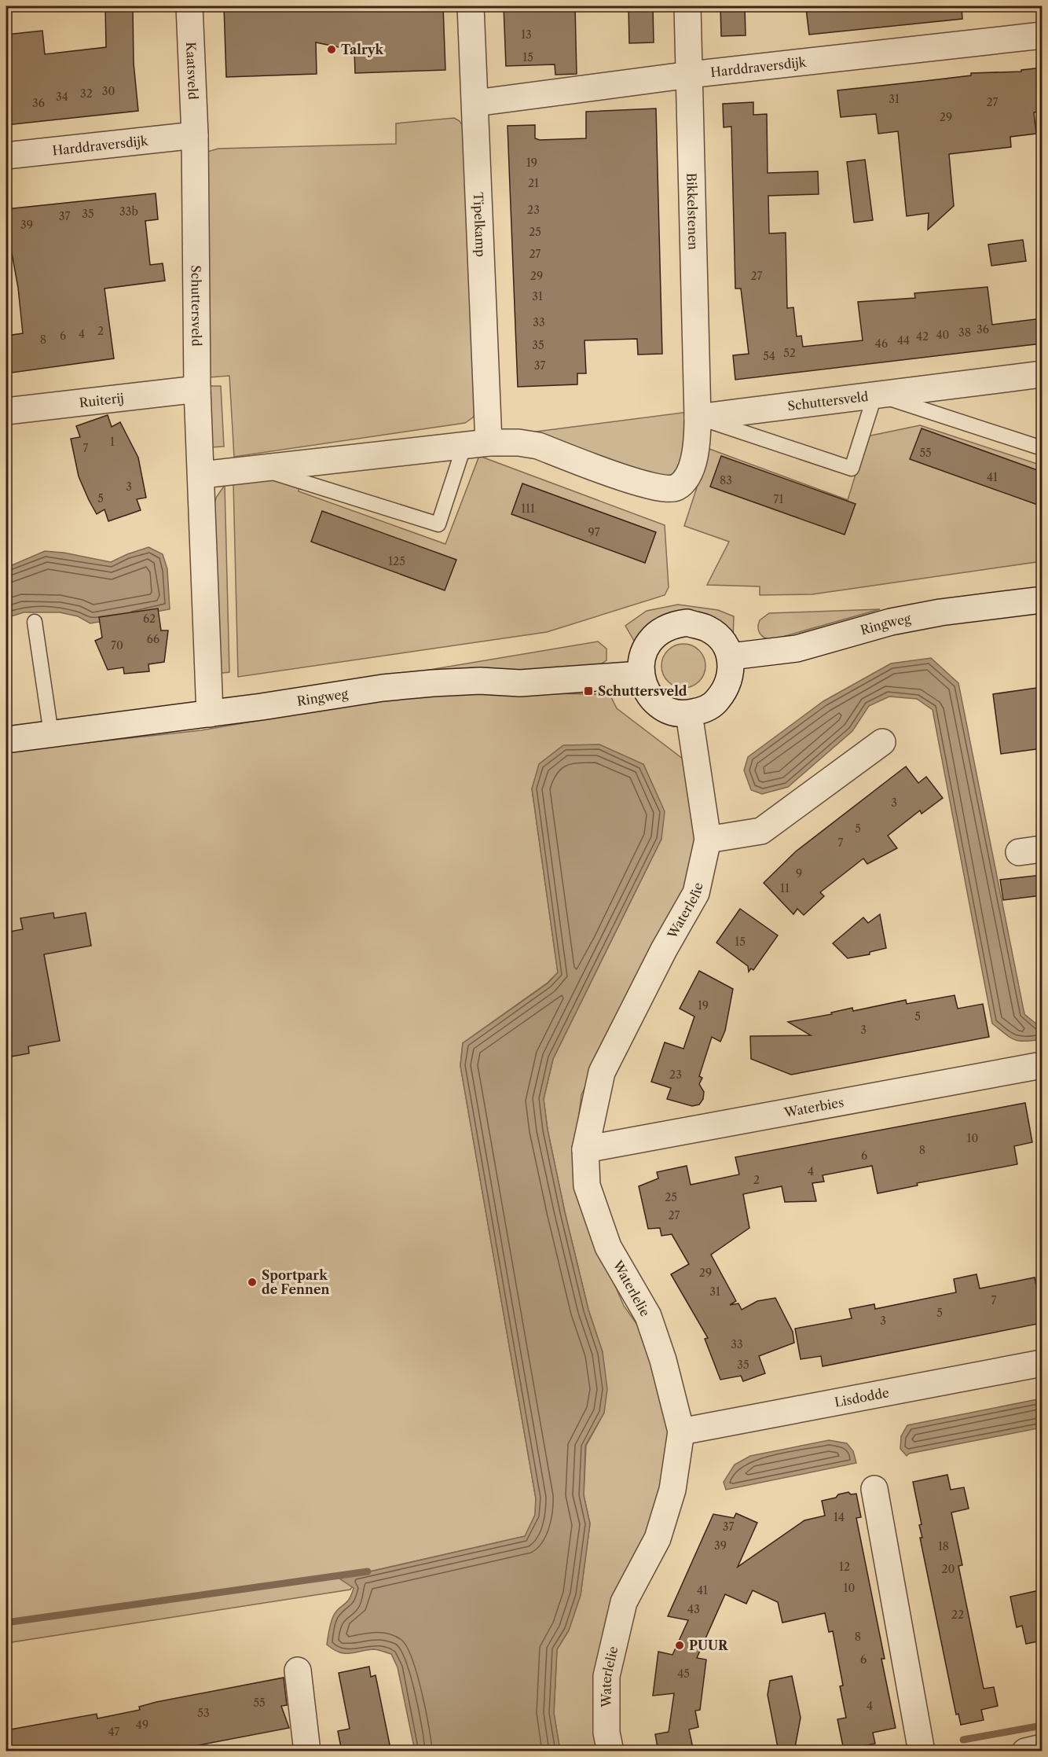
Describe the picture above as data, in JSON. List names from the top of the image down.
{
  "streets": {
    "street": [
      "Harddraversdijk",
      "Kaatsveld",
      "Bikkelstenen",
      "Tipelkamp",
      "Schuttersveld",
      "Ruiterij",
      "Ringweg",
      "Waterlelie",
      "Waterbies",
      "Lisdodde"
    ]
  },
  "crossings": [
    ["Harddraversdijk", "Kaatsveld"],
    ["Harddraversdijk", "Bikkelstenen"],
    ["Harddraversdijk", "Tipelkamp"],
    ["Harddraversdijk", "Schuttersveld"],
    ["Kaatsveld", "Schuttersveld"],
    ["Bikkelstenen", "Schuttersveld"],
    ["Schuttersveld", "Ruiterij"],
    ["Schuttersveld", "Ringweg"],
    ["Ringweg", "Waterlelie"],
    ["Waterlelie", "Waterbies"],
    ["Waterlelie", "Lisdodde"]
  ],
  "places": {
    "other": ["Talryk", "Sportpark de Fennen", "PUUR"],
    "transit": ["Schuttersveld"]
  },
  "house_numbers": [
    "13",
    "15",
    "30",
    "32",
    "34",
    "31",
    "27",
    "36",
    "29",
    "19",
    "21",
    "23",
    "33b",
    "35",
    "37",
    "39",
    "25",
    "27",
    "29",
    "27",
    "31",
    "33",
    "36",
    "2",
    "38",
    "4",
    "40",
    "6",
    "42",
    "8",
    "44",
    "46",
    "35",
    "52",
    "54",
    "37",
    "1",
    "7",
    "55",
    "41",
    "83",
    "3",
    "5",
    "71",
    "111",
    "97",
    "125",
    "62",
    "66",
    "70",
    "3",
    "5",
    "7",
    "9",
    "11",
    "15",
    "19",
    "5",
    "3",
    "23",
    "10",
    "8",
    "6",
    "4",
    "2",
    "25",
    "27",
    "29",
    "31",
    "7",
    "5",
    "3",
    "33",
    "35",
    "14",
    "37",
    "39",
    "18",
    "12",
    "20",
    "10",
    "41",
    "43",
    "22",
    "8",
    "6",
    "45",
    "55",
    "4",
    "53",
    "49",
    "47"
  ]
}
